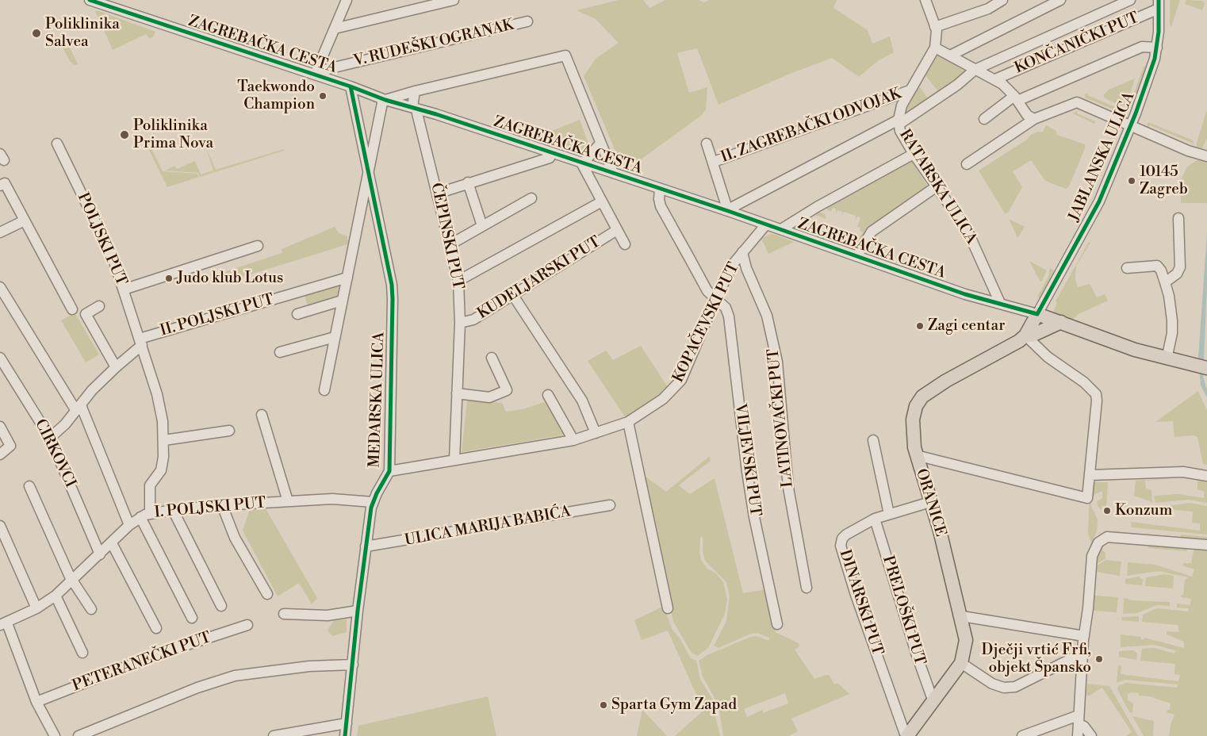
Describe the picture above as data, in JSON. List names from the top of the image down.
{
  "streets": {
    "main road": ["ZAGREBAČKA CESTA", "ORANICE"],
    "street": [
      "V. RUDEŠKI OGRANAK",
      "KONČANIČKI PUT",
      "II. ZAGREBAČKI ODVOJAK",
      "JABLANSKA ULICA",
      "RATARSKA ULICA",
      "ČEPINSKI PUT",
      "POLJSKI PUT",
      "KUDELJARSKI PUT",
      "II. POLJSKI PUT",
      "KOPAČEVSKI PUT",
      "MEDARSKA ULICA",
      "LATINOVAČKI PUT",
      "CIRKOVCI",
      "VILJEVSKI PUT",
      "I. POLJSKI PUT",
      "ULICA MARIJA BABIĆA",
      "DINARSKI PUT",
      "PRELOŠKI PUT",
      "PETERANEČKI PUT"
    ]
  },
  "crossings": [
    ["V. RUDEŠKI OGRANAK", "ZAGREBAČKA CESTA"],
    ["KONČANIČKI PUT", "JABLANSKA ULICA"],
    ["ZAGREBAČKA CESTA", "JABLANSKA ULICA"],
    ["ZAGREBAČKA CESTA", "RATARSKA ULICA"],
    ["ZAGREBAČKA CESTA", "ČEPINSKI PUT"],
    ["ZAGREBAČKA CESTA", "KUDELJARSKI PUT"],
    ["ZAGREBAČKA CESTA", "KOPAČEVSKI PUT"],
    ["ZAGREBAČKA CESTA", "MEDARSKA ULICA"],
    ["ZAGREBAČKA CESTA", "ORANICE"],
    ["II. ZAGREBAČKI ODVOJAK", "RATARSKA ULICA"],
    ["JABLANSKA ULICA", "ORANICE"],
    ["ČEPINSKI PUT", "KUDELJARSKI PUT"],
    ["ČEPINSKI PUT", "KOPAČEVSKI PUT"],
    ["POLJSKI PUT", "II. POLJSKI PUT"],
    ["II. POLJSKI PUT", "CIRKOVCI"],
    ["II. POLJSKI PUT", "I. POLJSKI PUT"],
    ["KOPAČEVSKI PUT", "MEDARSKA ULICA"],
    ["KOPAČEVSKI PUT", "LATINOVAČKI PUT"],
    ["KOPAČEVSKI PUT", "VILJEVSKI PUT"],
    ["MEDARSKA ULICA", "I. POLJSKI PUT"],
    ["MEDARSKA ULICA", "ULICA MARIJA BABIĆA"],
    ["CIRKOVCI", "I. POLJSKI PUT"],
    ["ORANICE", "DINARSKI PUT"],
    ["ORANICE", "PRELOŠKI PUT"],
    ["DINARSKI PUT", "PRELOŠKI PUT"]
  ],
  "places": [
    "Poliklinika Salvea",
    "Taekwondo Champion",
    "Poliklinika Prima Nova",
    "10145 Zagreb",
    "Judo klub Lotus",
    "Zagi centar",
    "Konzum",
    "Dječji vrtić Frfi, objekt Špansko",
    "Sparta Gym Zapad"
  ]
}
